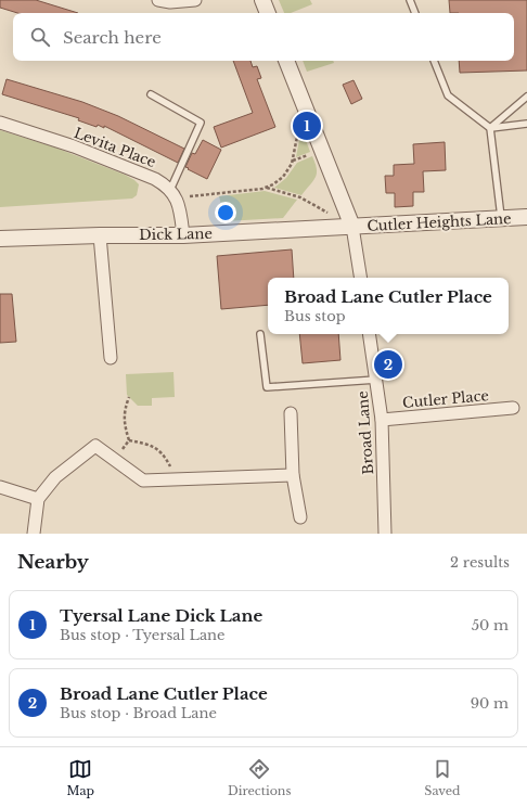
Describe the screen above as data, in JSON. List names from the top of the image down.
{
  "streets": {
    "street": [
      "Levita Place",
      "Cutler Heights Lane",
      "Dick Lane",
      "Cutler Place",
      "Broad Lane"
    ]
  },
  "crossings": [
    ["Cutler Heights Lane", "Dick Lane"],
    ["Cutler Place", "Broad Lane"]
  ],
  "page": {
    "search": "Search here",
    "pins": ["1", "2"],
    "popup": ["Broad Lane Cutler Place", "Bus stop"],
    "heading": ["Nearby", "2 results"],
    "list": [
      {
        "mark": "1",
        "name": "Tyersal Lane Dick Lane",
        "note": "Bus stop · Tyersal Lane",
        "value": "50 m"
      },
      {
        "mark": "2",
        "name": "Broad Lane Cutler Place",
        "note": "Bus stop · Broad Lane",
        "value": "90 m"
      }
    ],
    "nav": ["Map", "Directions", "Saved"]
  }
}
